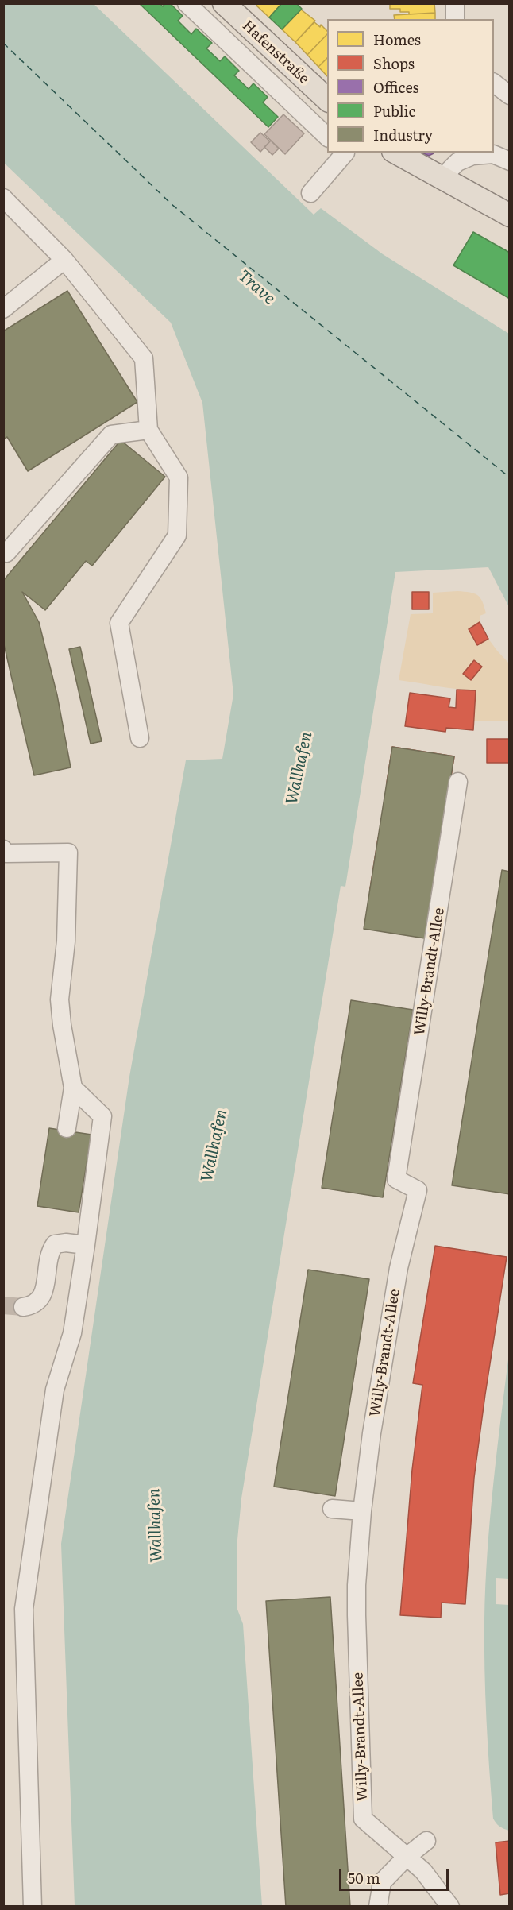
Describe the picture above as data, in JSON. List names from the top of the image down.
{
  "streets": {
    "main road": ["Hafenstraße"],
    "street": ["Willy-Brandt-Allee"]
  },
  "water": ["Trave", "Wallhafen"],
  "legend": [
    "Homes",
    "Shops",
    "Offices",
    "Public",
    "Industry"
  ],
  "scale_bar": "50 m"
}
